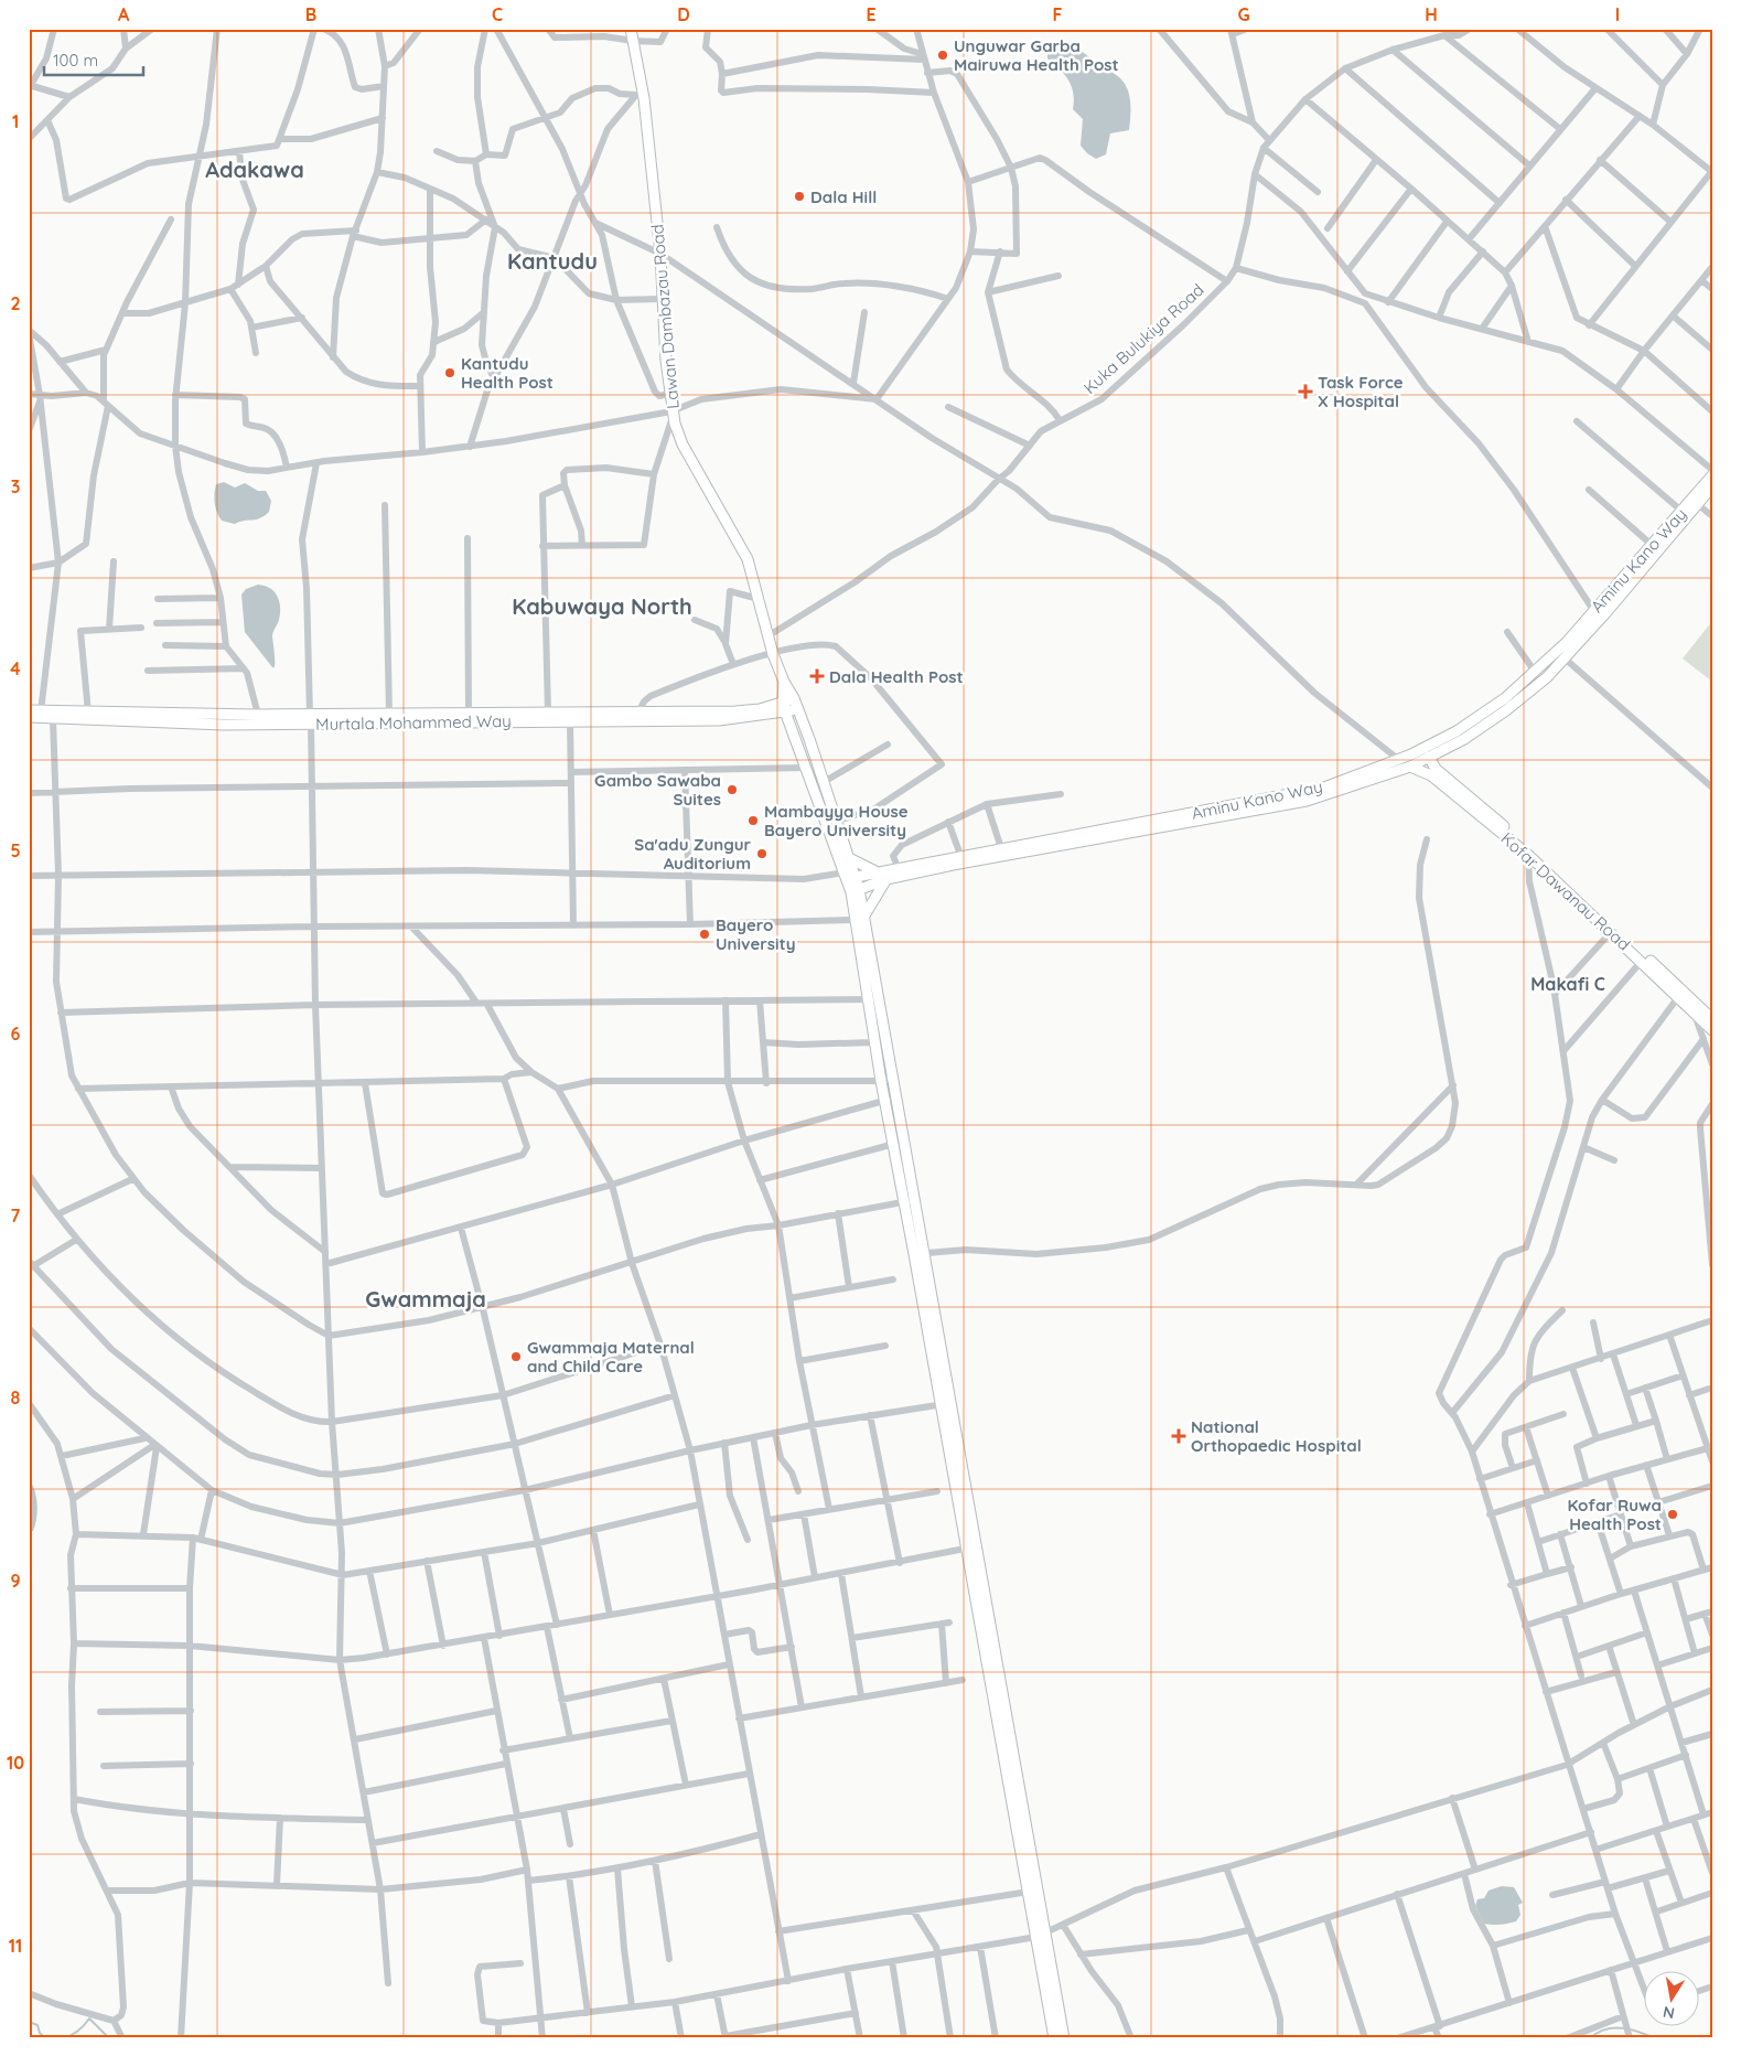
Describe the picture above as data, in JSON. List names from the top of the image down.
{
  "streets": {
    "main road": [
      "Lawan Dambazau Road",
      "Aminu Kano Way",
      "Murtala Mohammed Way",
      "Kofar Dawanau Road"
    ],
    "street": ["Kuka Bulukiya Road"]
  },
  "crossings": [
    ["Lawan Dambazau Road", "Kuka Bulukiya Road"],
    ["Aminu Kano Way", "Kofar Dawanau Road"]
  ],
  "districts": [
    "Adakawa",
    "Kantudu",
    "Kabuwaya North",
    "Makafi C",
    "Gwammaja"
  ],
  "places": {
    "other": [
      "Unguwar Garba Mairuwa Health Post",
      "Dala Hill",
      "Kantudu Health Post",
      "Gambo Sawaba Suites",
      "Mambayya House Bayero University",
      "Sa'adu Zungur Auditorium",
      "Bayero University",
      "Gwammaja Maternal and Child Care",
      "Kofar Ruwa Health Post"
    ],
    "health": ["Task Force X Hospital", "Dala Health Post", "National Orthopaedic Hospital"]
  },
  "scale_bar": "100 m",
  "north": "bottom",
  "grid": {
    "columns": [
      "A",
      "B",
      "C",
      "D",
      "E",
      "F",
      "G",
      "H",
      "I"
    ],
    "rows": [
      "1",
      "2",
      "3",
      "4",
      "5",
      "6",
      "7",
      "8",
      "9",
      "10",
      "11"
    ]
  }
}
